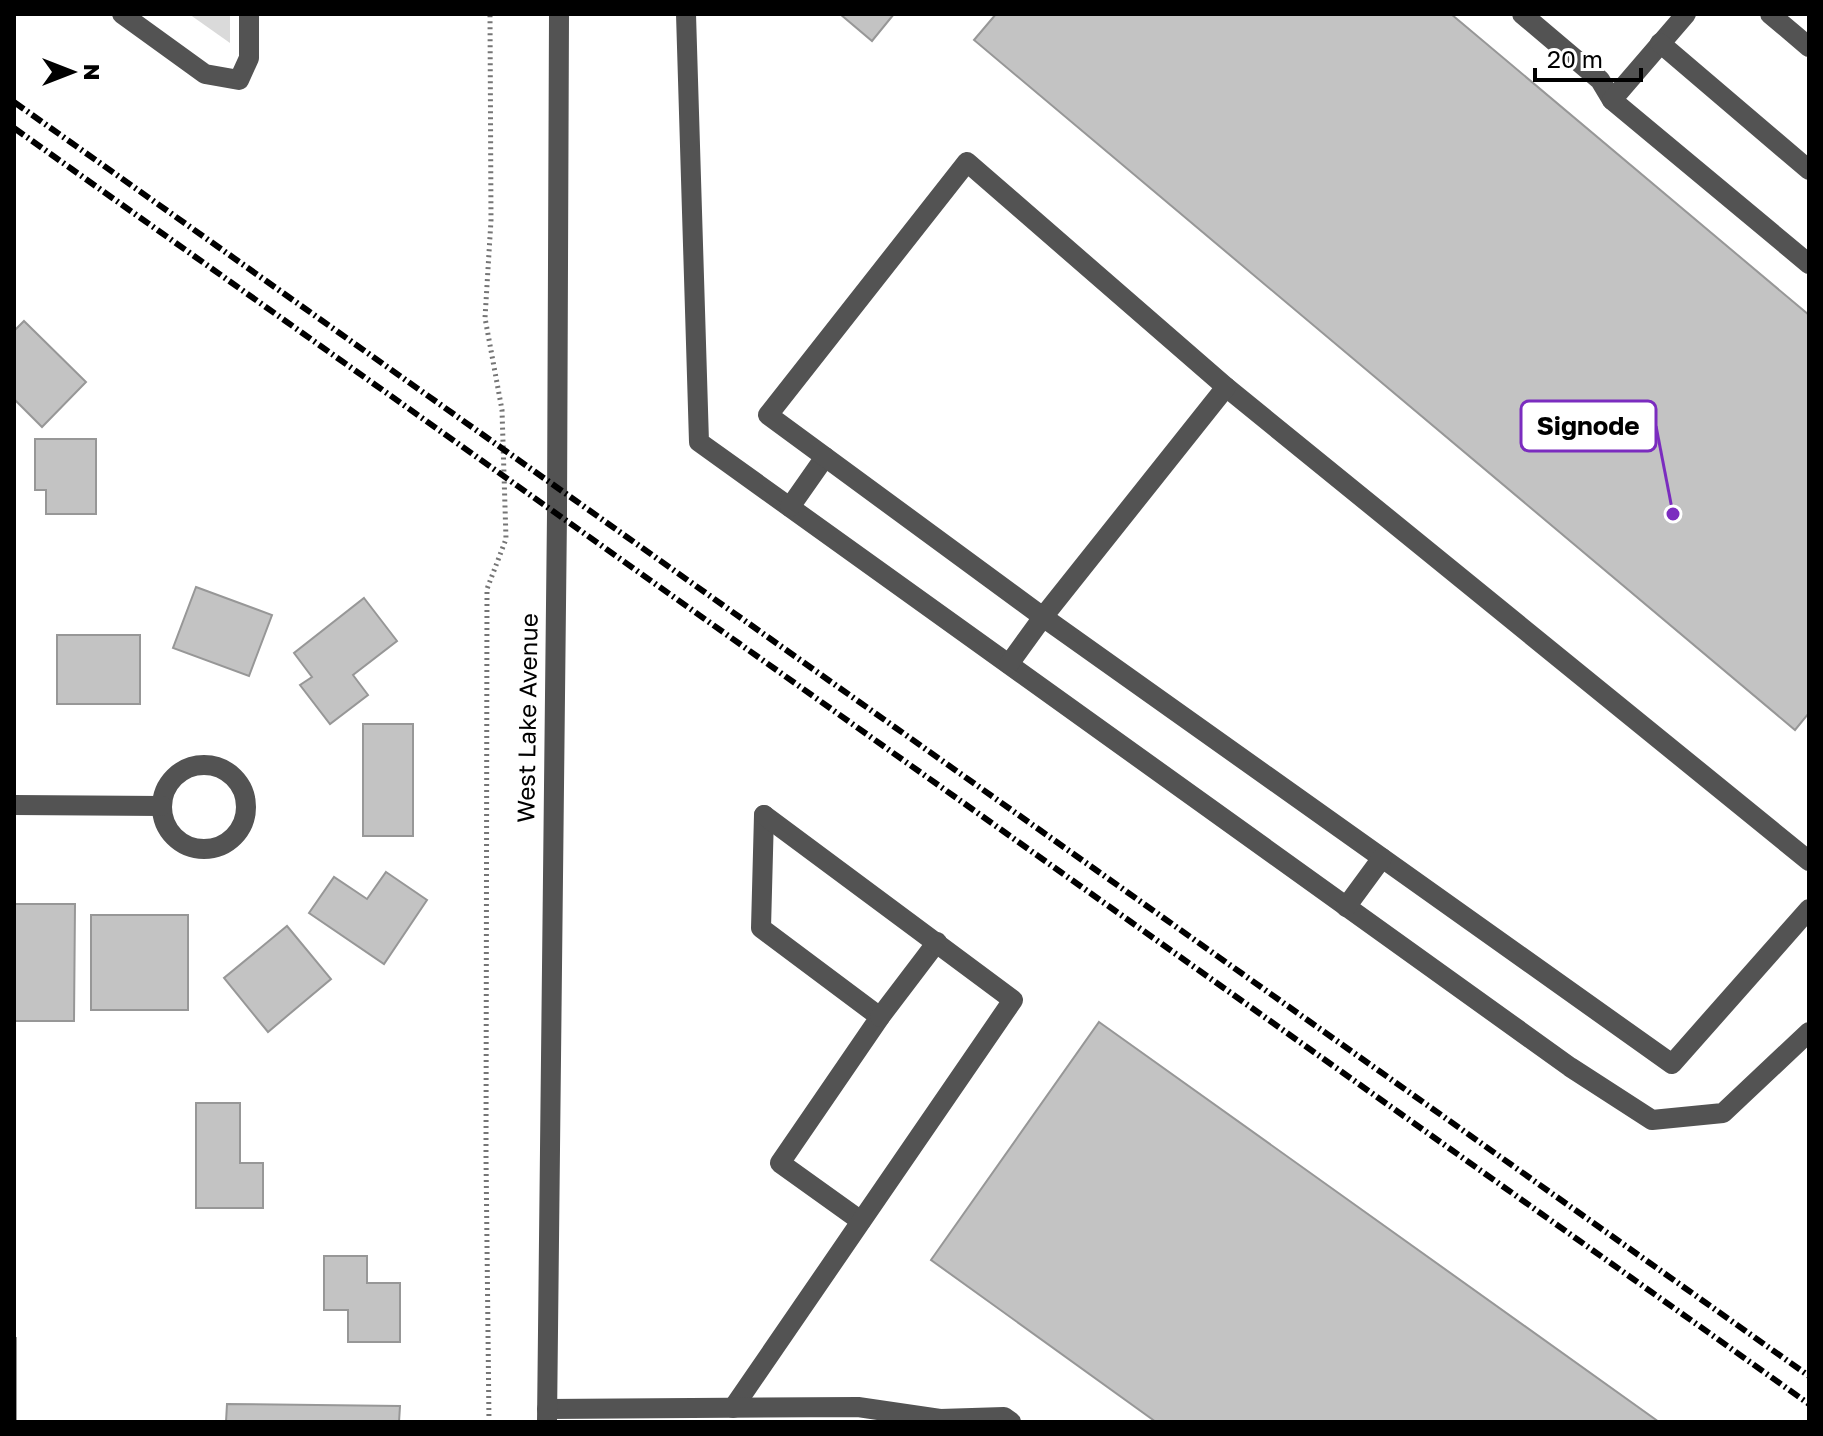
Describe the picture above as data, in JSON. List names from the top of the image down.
{
  "streets": {
    "street": ["West Lake Avenue"]
  },
  "places": ["Signode"],
  "scale_bar": "20 m",
  "north": "right"
}
